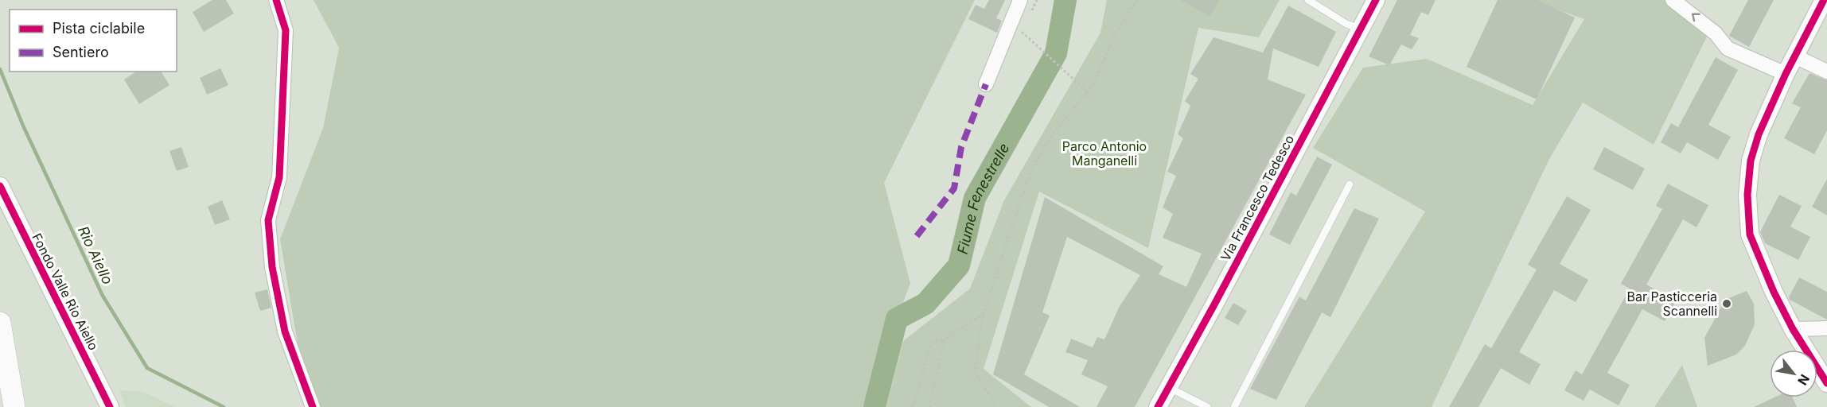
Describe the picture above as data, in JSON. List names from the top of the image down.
{
  "streets": {
    "street": ["Via Francesco Tedesco", "Fondo Valle Rio Aiello"]
  },
  "water": ["Fiume Fenestrelle", "Rio Aiello"],
  "parks": ["Parco Antonio Manganelli"],
  "places": ["Bar Pasticceria Scannelli"],
  "legend": ["Pista ciclabile", "Sentiero"],
  "north": "bottom right"
}
